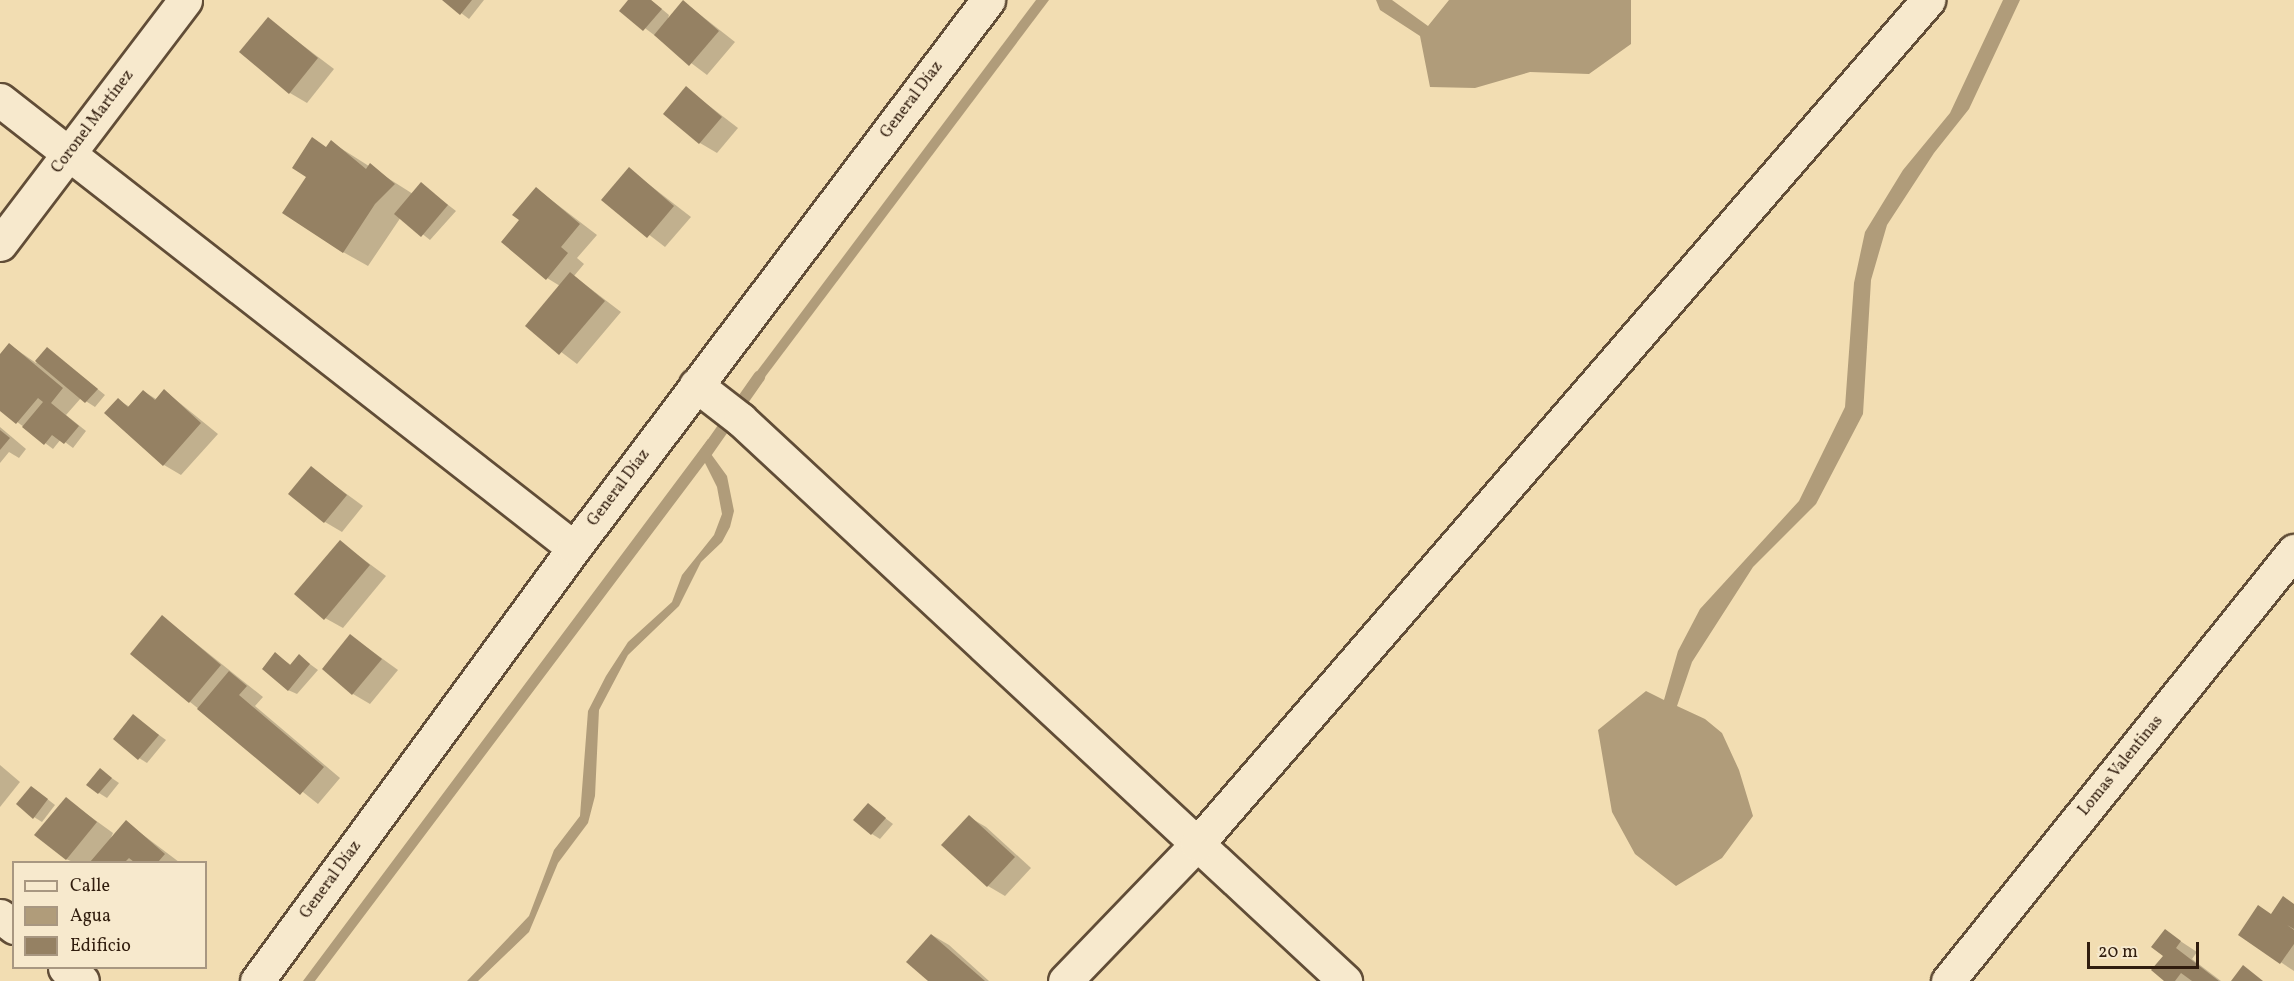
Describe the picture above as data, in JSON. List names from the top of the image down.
{
  "streets": {
    "street": ["General Díaz", "Coronel Martínez", "Lomas Valentinas"]
  },
  "legend": ["Calle", "Agua", "Edificio"],
  "scale_bar": "20 m"
}
